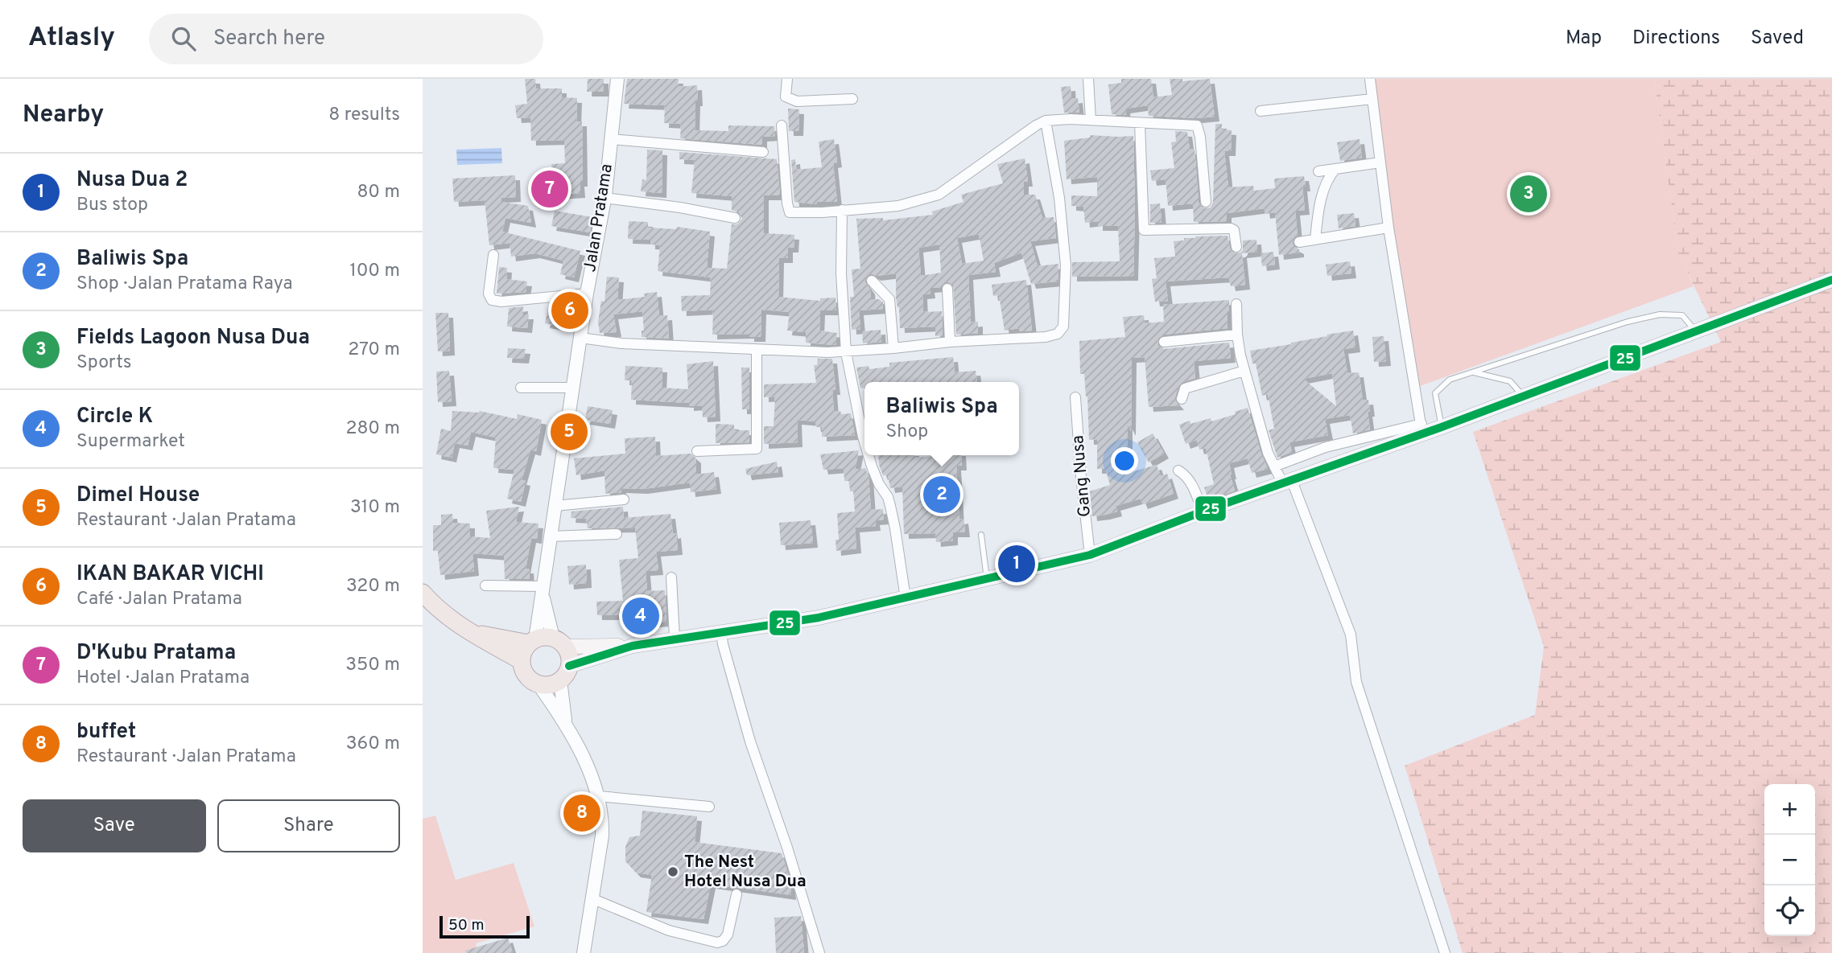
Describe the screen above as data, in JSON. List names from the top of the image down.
{
  "streets": {
    "street": ["Jalan Pratama", "Gang Nusa"]
  },
  "places": ["The Nest Hotel Nusa Dua"],
  "lines": ["transit line 25"],
  "scale_bar": "50 m",
  "page": {
    "header": "Atlasly",
    "search": "Search here",
    "nav": ["Map", "Directions", "Saved"],
    "heading": ["Nearby", "8 results"],
    "list": [
      {
        "mark": "1",
        "name": "Nusa Dua 2",
        "note": "Bus stop",
        "value": "80 m"
      },
      {
        "mark": "2",
        "name": "Baliwis Spa",
        "note": "Shop · Jalan Pratama Raya",
        "value": "100 m"
      },
      {
        "mark": "3",
        "name": "Fields Lagoon Nusa Dua",
        "note": "Sports",
        "value": "270 m"
      },
      {
        "mark": "4",
        "name": "Circle K",
        "note": "Supermarket",
        "value": "280 m"
      },
      {
        "mark": "5",
        "name": "Dimel House",
        "note": "Restaurant · Jalan Pratama",
        "value": "310 m"
      },
      {
        "mark": "6",
        "name": "IKAN BAKAR VICHI",
        "note": "Café · Jalan Pratama",
        "value": "320 m"
      },
      {
        "mark": "7",
        "name": "D'Kubu Pratama",
        "note": "Hotel · Jalan Pratama",
        "value": "350 m"
      },
      {
        "mark": "8",
        "name": "buffet",
        "note": "Restaurant · Jalan Pratama",
        "value": "360 m"
      }
    ],
    "pins": [
      "7",
      "3",
      "6",
      "5",
      "2",
      "1",
      "4",
      "8"
    ],
    "popup": ["Baliwis Spa", "Shop"],
    "buttons": ["Save", "Share"],
    "map_buttons": ["+", "−"],
    "scale": "50 m"
  }
}
